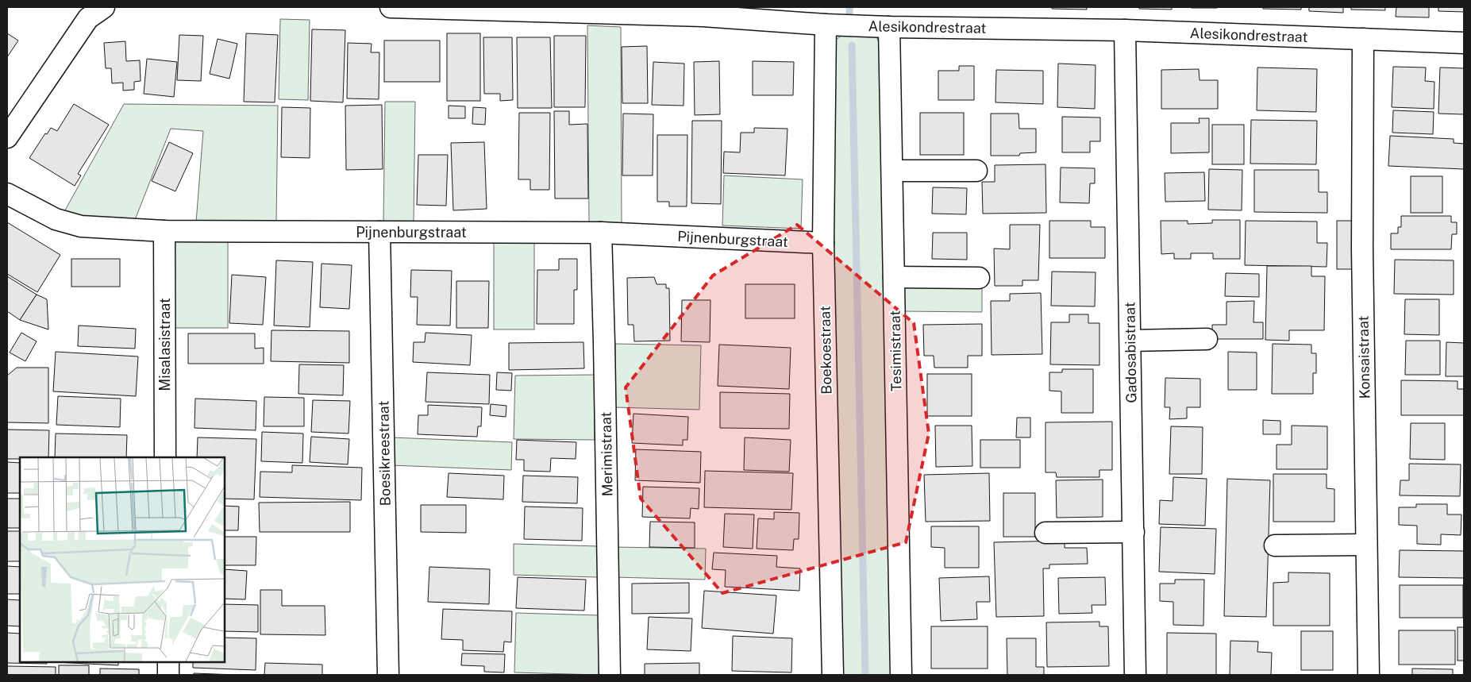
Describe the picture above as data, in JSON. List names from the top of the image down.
{
  "streets": {
    "street": [
      "Alesikondrestraat",
      "Pijnenburgstraat",
      "Misalasistraat",
      "Boekoestraat",
      "Tesimistraat",
      "Gadosabistraat",
      "Konsaistraat",
      "Boesikreestraat",
      "Merimistraat"
    ]
  },
  "crossings": [
    ["Alesikondrestraat", "Boekoestraat"],
    ["Alesikondrestraat", "Tesimistraat"],
    ["Alesikondrestraat", "Gadosabistraat"],
    ["Alesikondrestraat", "Konsaistraat"],
    ["Pijnenburgstraat", "Misalasistraat"],
    ["Pijnenburgstraat", "Boekoestraat"],
    ["Pijnenburgstraat", "Boesikreestraat"],
    ["Pijnenburgstraat", "Merimistraat"]
  ]
}
